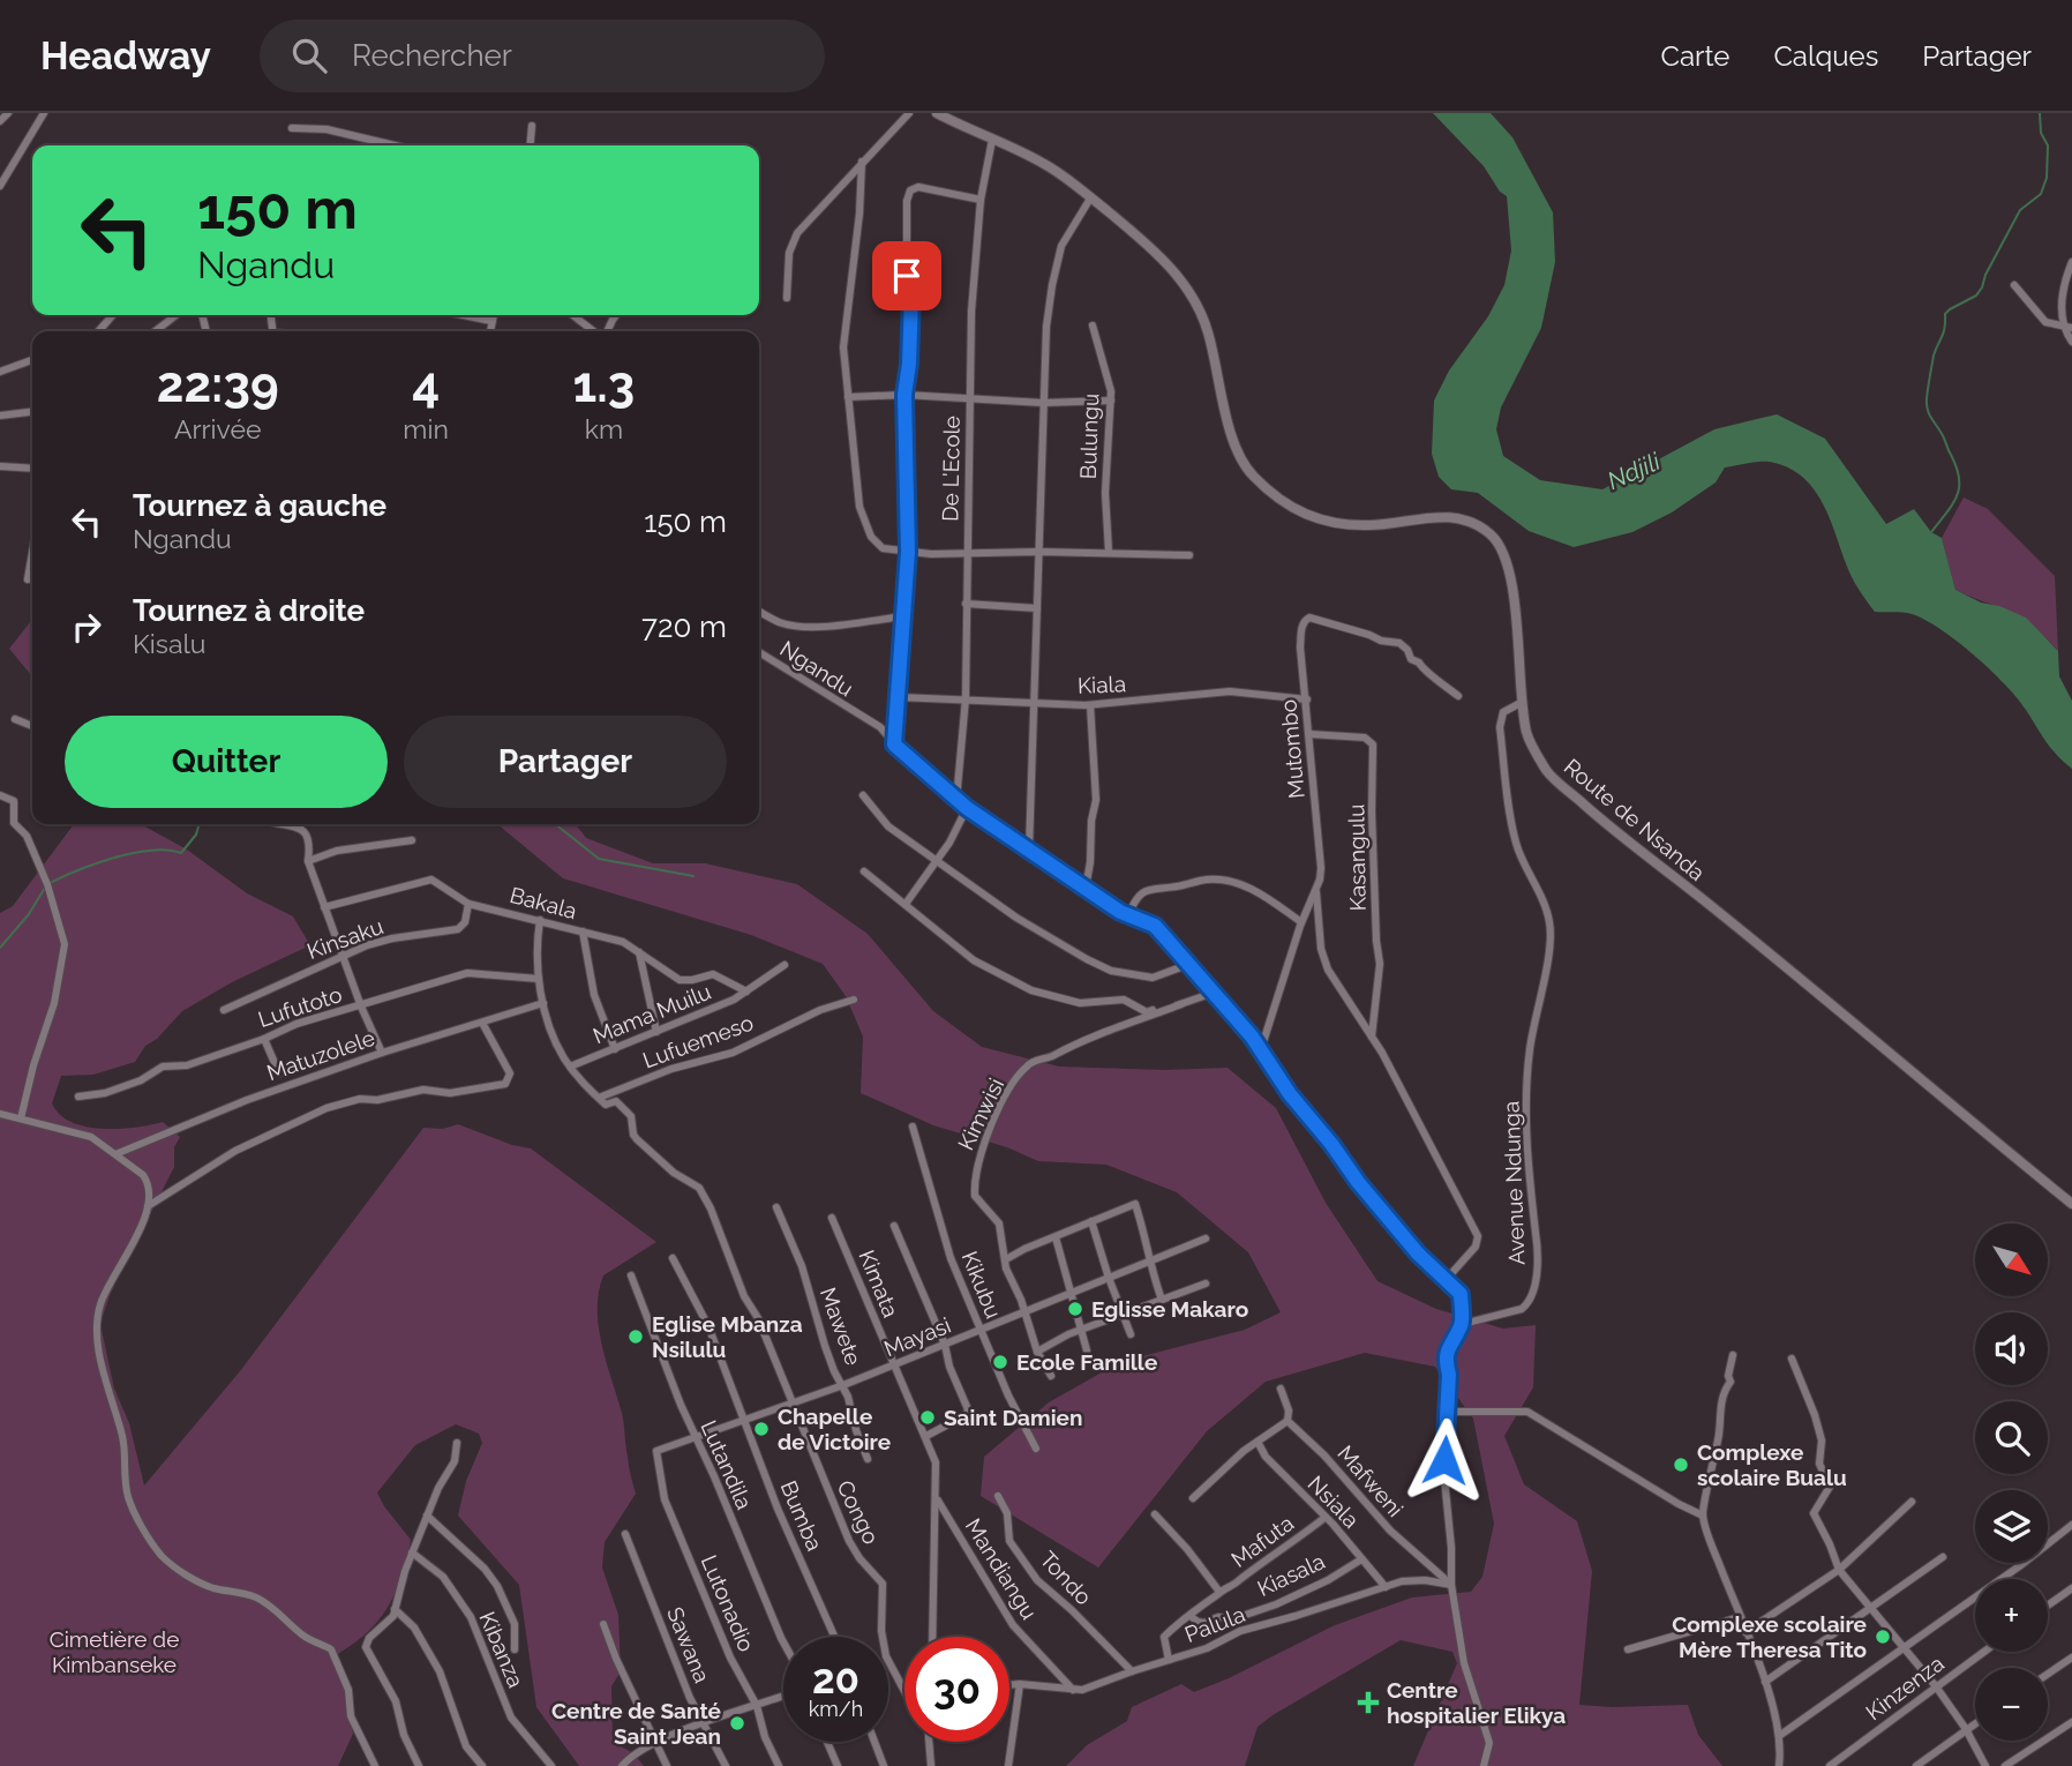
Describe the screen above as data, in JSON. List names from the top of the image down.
{
  "streets": {
    "street": [
      "Bulungu",
      "De L'Ecole",
      "Ngandu",
      "Kiala",
      "Mutombo",
      "Route de Nsanda",
      "Kasangulu",
      "Bakala",
      "Kinsaku",
      "Lufutoto",
      "Mama Muilu",
      "Lufuemeso",
      "Matuzolele",
      "Kimwisi",
      "Avenue Ndunga",
      "Kimata",
      "Kikubu",
      "Mawete",
      "Mayasi",
      "Lutandila",
      "Mafweni",
      "Nsiala",
      "Congo",
      "Bumba",
      "Mafuta",
      "Mandiangu",
      "Kiasala",
      "Tondo",
      "Lutonadio",
      "Palula",
      "Sawana",
      "Kibanza",
      "Kinzenza"
    ]
  },
  "crossings": [
    ["De L'Ecole", "Ngandu"],
    ["De L'Ecole", "Kiala"],
    ["De L'Ecole", "Route de Nsanda"],
    ["Ngandu", "Mutombo"],
    ["Ngandu", "Avenue Ndunga"],
    ["Kiala", "Mutombo"],
    ["Mutombo", "Kasangulu"],
    ["Route de Nsanda", "Avenue Ndunga"],
    ["Bakala", "Kinsaku"],
    ["Bakala", "Mama Muilu"],
    ["Lufuemeso", "Congo"],
    ["Kimwisi", "Mayasi"],
    ["Kimata", "Mayasi"],
    ["Kimata", "Mandiangu"],
    ["Kikubu", "Mayasi"],
    ["Mawete", "Mayasi"],
    ["Mayasi", "Lutandila"],
    ["Mayasi", "Congo"],
    ["Mayasi", "Bumba"],
    ["Mayasi", "Lutonadio"],
    ["Mafweni", "Palula"],
    ["Nsiala", "Mafuta"],
    ["Nsiala", "Kiasala"],
    ["Nsiala", "Palula"],
    ["Mafuta", "Kiasala"],
    ["Mafuta", "Palula"],
    ["Mandiangu", "Palula"],
    ["Tondo", "Palula"]
  ],
  "water": ["Ndjili"],
  "parks": ["Cimetière de Kimbanseke"],
  "places": {
    "other": [
      "Eglisse Makaro",
      "Eglise Mbanza Nsilulu",
      "Ecole Famille",
      "Saint Damien",
      "Chapelle de Victoire",
      "Complexe scolaire Bualu",
      "Complexe scolaire Mère Theresa Tito",
      "Centre de Santé Saint Jean"
    ],
    "health": ["Centre hospitalier Elikya"]
  },
  "north": "bottom right",
  "page": {
    "header": "Headway",
    "search": "Rechercher",
    "nav": ["Carte", "Calques", "Partager"],
    "turn": ["150 m", "Ngandu"],
    "eta": [
      "22:39",
      "Arrivée",
      "4",
      "min",
      "1.3",
      "km"
    ],
    "list": [
      {
        "name": "Tournez à gauche",
        "note": "Ngandu",
        "value": "150 m"
      },
      {
        "name": "Tournez à droite",
        "note": "Kisalu",
        "value": "720 m"
      }
    ],
    "buttons": ["Quitter", "Partager"],
    "map_buttons": ["+", "−"],
    "speed": "20 km/h",
    "limit": "30"
  }
}
